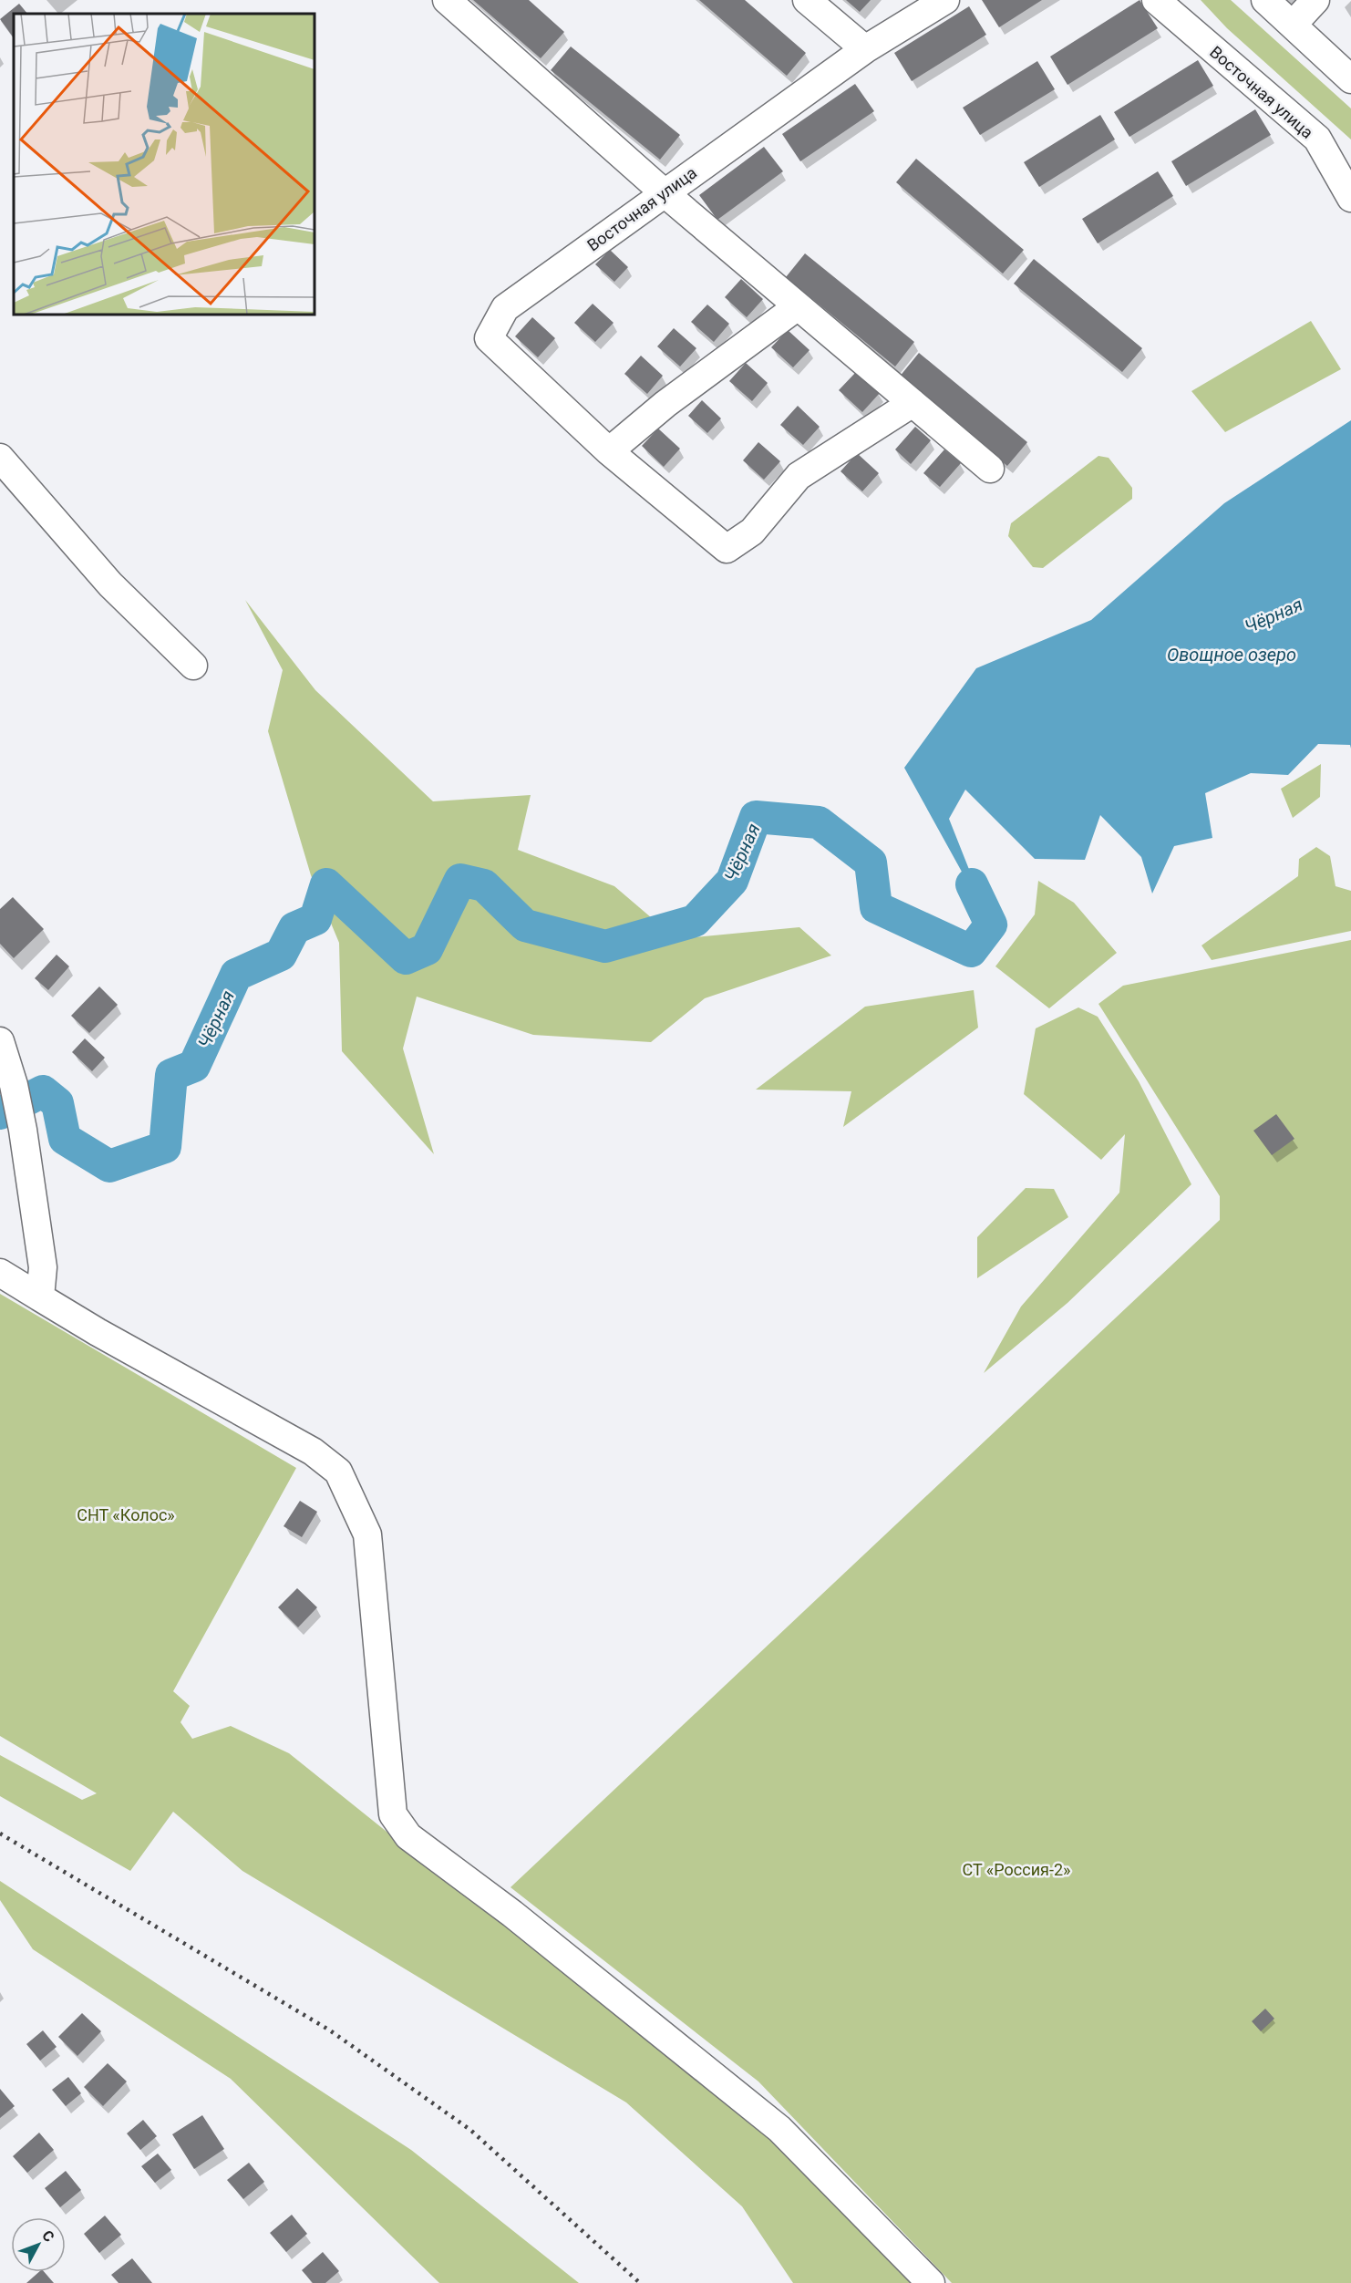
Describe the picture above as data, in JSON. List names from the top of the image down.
{
  "streets": {
    "street": ["Восточная улица"]
  },
  "water": ["Чёрная", "Овощное озеро"],
  "parks": ["СНТ «Колос»", "СТ «Россия-2»"],
  "north": "top right"
}
